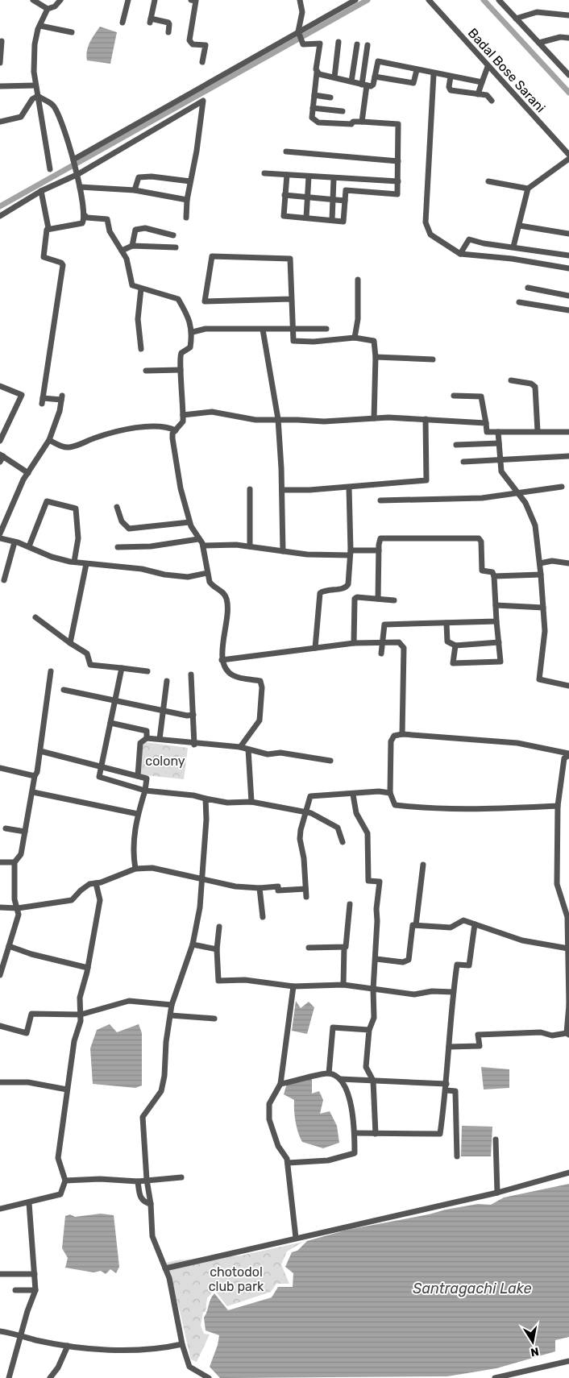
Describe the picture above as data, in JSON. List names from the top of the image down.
{
  "streets": {
    "street": ["Badal Bose Sarani"]
  },
  "water": ["Santragachi Lake"],
  "parks": ["colony", "chotodol club park"],
  "north": "bottom"
}
